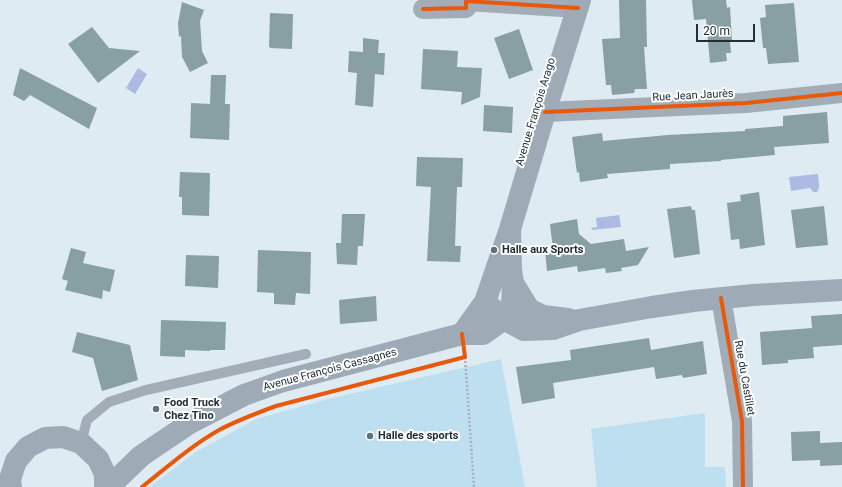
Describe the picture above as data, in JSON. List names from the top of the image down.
{
  "streets": {
    "main road": ["Avenue François Arago", "Avenue François Cassagnes"],
    "street": ["Rue Jean Jaurès", "Rue du Castillet"]
  },
  "crossings": [
    ["Rue Jean Jaurès", "Avenue François Arago"]
  ],
  "places": ["Halle aux Sports", "Food Truck Chez Tino", "Halle des sports"],
  "scale_bar": "20 m"
}
